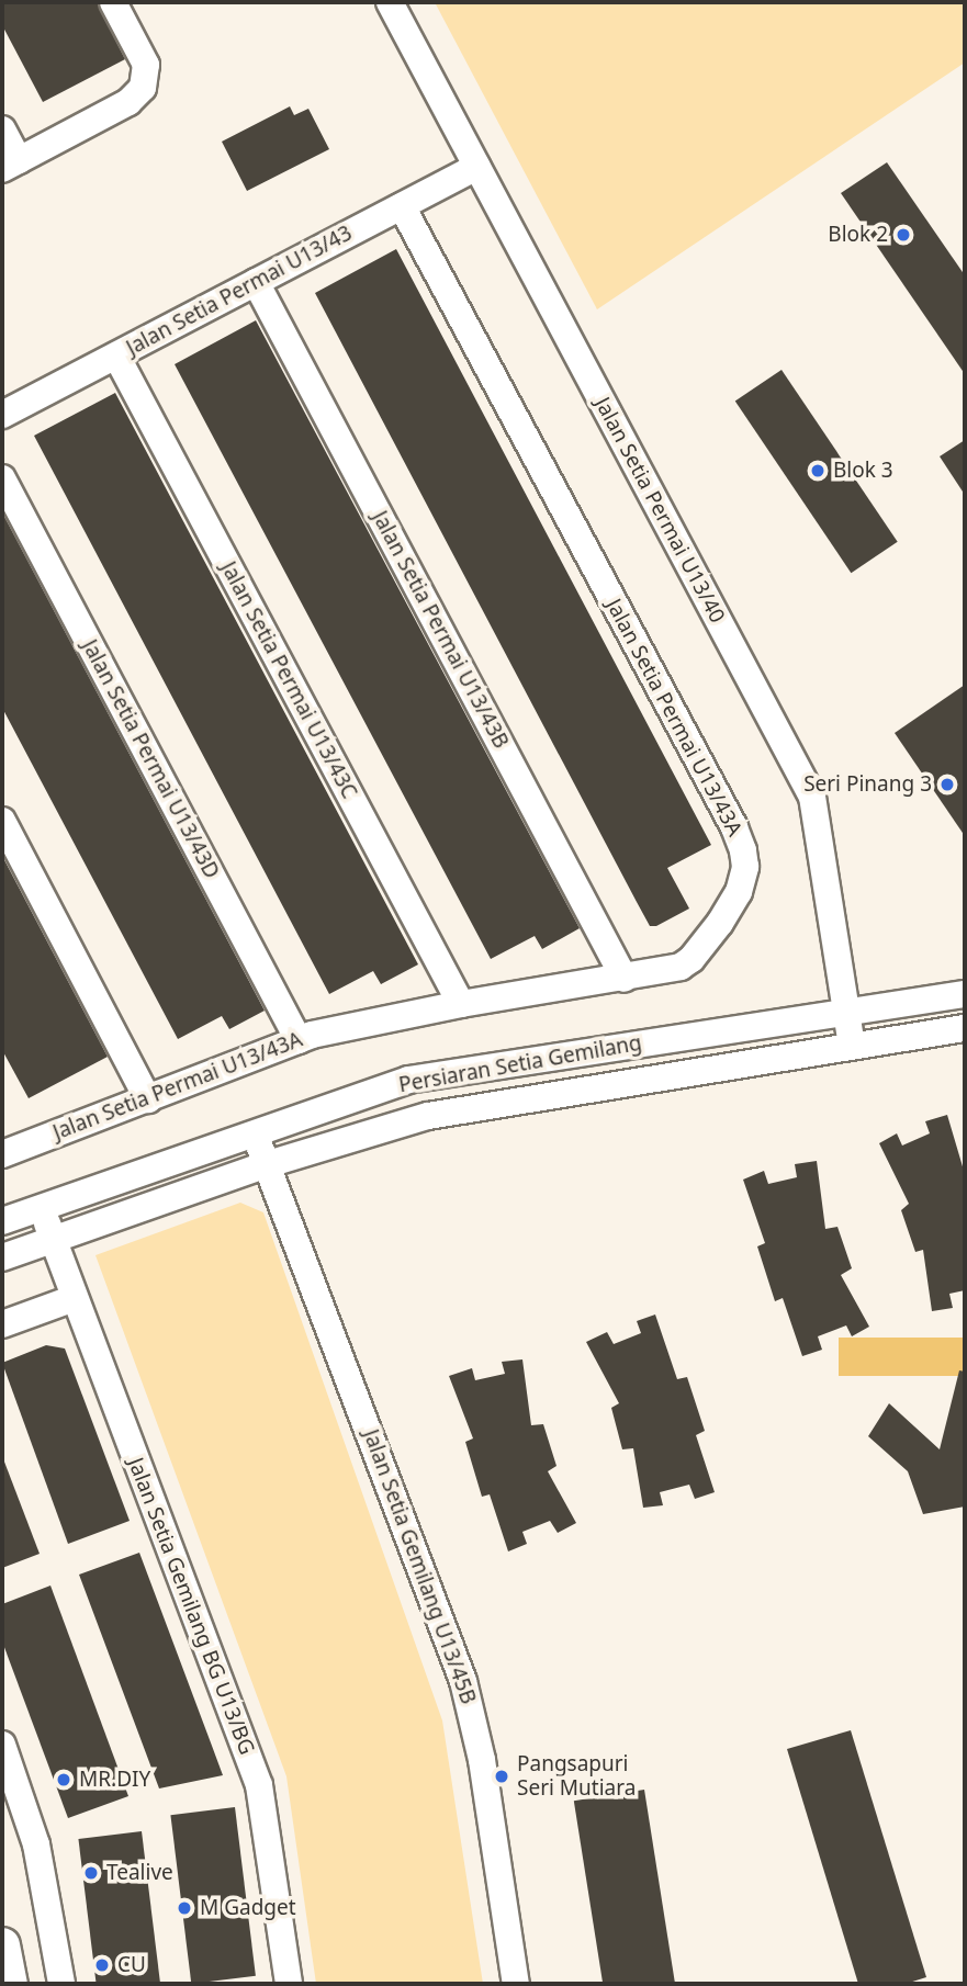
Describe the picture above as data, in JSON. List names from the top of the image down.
{
  "streets": {
    "street": [
      "Jalan Setia Permai U13/43",
      "Jalan Setia Permai U13/40",
      "Jalan Setia Permai U13/43B",
      "Jalan Setia Permai U13/43C",
      "Jalan Setia Permai U13/43A",
      "Jalan Setia Permai U13/43D",
      "Persiaran Setia Gemilang",
      "Jalan Setia Gemilang U13/45B",
      "Jalan Setia Gemilang BG U13/BG"
    ]
  },
  "crossings": [
    ["Jalan Setia Permai U13/43", "Jalan Setia Permai U13/40"],
    ["Jalan Setia Permai U13/43", "Jalan Setia Permai U13/43B"],
    ["Jalan Setia Permai U13/43", "Jalan Setia Permai U13/43C"],
    ["Jalan Setia Permai U13/43", "Jalan Setia Permai U13/43A"],
    ["Jalan Setia Permai U13/40", "Persiaran Setia Gemilang"],
    ["Jalan Setia Permai U13/43B", "Jalan Setia Permai U13/43A"],
    ["Jalan Setia Permai U13/43C", "Jalan Setia Permai U13/43A"],
    ["Jalan Setia Permai U13/43A", "Jalan Setia Permai U13/43D"],
    ["Persiaran Setia Gemilang", "Jalan Setia Gemilang U13/45B"],
    ["Persiaran Setia Gemilang", "Jalan Setia Gemilang BG U13/BG"]
  ],
  "places": [
    "Blok 2",
    "Blok 3",
    "Seri Pinang 3",
    "Pangsapuri Seri Mutiara",
    "MR.DIY",
    "Tealive",
    "M Gadget",
    "CU"
  ]
}
